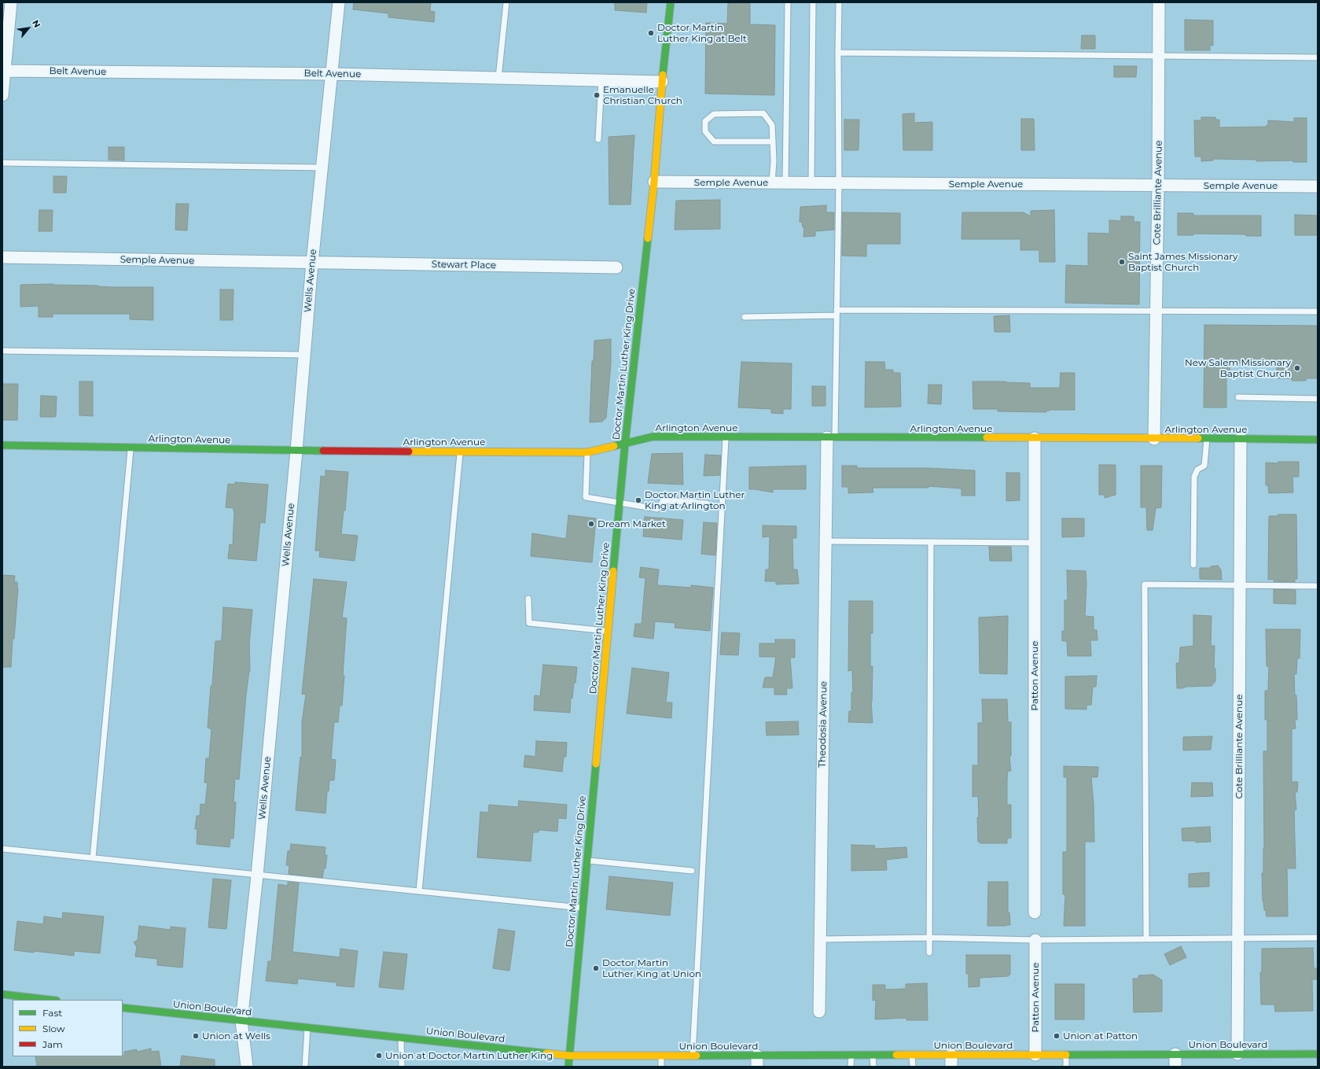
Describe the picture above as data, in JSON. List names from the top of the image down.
{
  "streets": {
    "main road": ["Doctor Martin Luther King Drive", "Arlington Avenue", "Union Boulevard"],
    "street": [
      "Belt Avenue",
      "Semple Avenue",
      "Cote Brilliante Avenue",
      "Stewart Place",
      "Wells Avenue",
      "Patton Avenue",
      "Theodosia Avenue"
    ]
  },
  "crossings": [
    ["Belt Avenue", "Wells Avenue"],
    ["Belt Avenue", "Doctor Martin Luther King Drive"],
    ["Semple Avenue", "Cote Brilliante Avenue"],
    ["Semple Avenue", "Stewart Place"],
    ["Semple Avenue", "Wells Avenue"],
    ["Semple Avenue", "Doctor Martin Luther King Drive"],
    ["Cote Brilliante Avenue", "Arlington Avenue"],
    ["Cote Brilliante Avenue", "Union Boulevard"],
    ["Stewart Place", "Wells Avenue"],
    ["Wells Avenue", "Arlington Avenue"],
    ["Wells Avenue", "Union Boulevard"],
    ["Doctor Martin Luther King Drive", "Arlington Avenue"],
    ["Doctor Martin Luther King Drive", "Union Boulevard"],
    ["Arlington Avenue", "Patton Avenue"],
    ["Arlington Avenue", "Theodosia Avenue"],
    ["Patton Avenue", "Union Boulevard"]
  ],
  "places": [
    "Doctor Martin Luther King at Belt",
    "Emanuelle Christian Church",
    "Saint James Missionary Baptist Church",
    "New Salem Missionary Baptist Church",
    "Doctor Martin Luther King at Arlington",
    "Dream Market",
    "Doctor Martin Luther King at Union",
    "Union at Wells",
    "Union at Patton",
    "Union at Doctor Martin Luther King"
  ],
  "legend": ["Fast", "Slow", "Jam"],
  "north": "top right"
}
